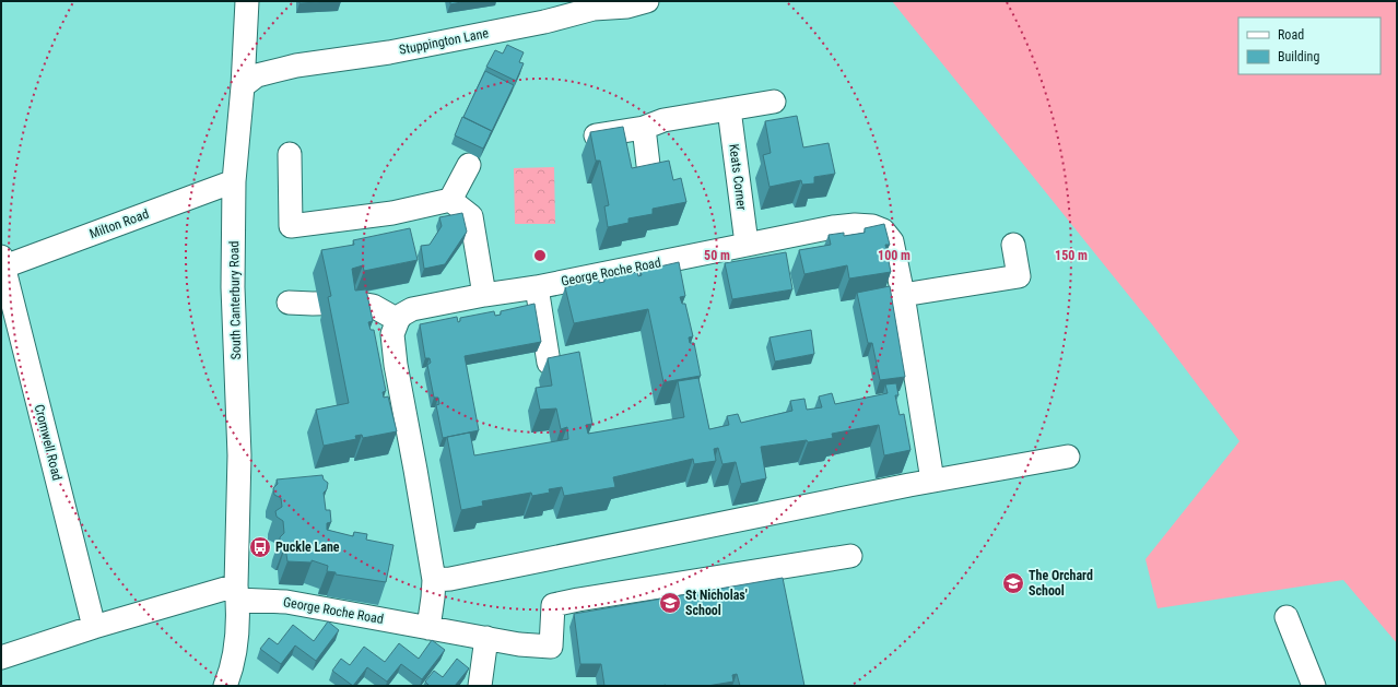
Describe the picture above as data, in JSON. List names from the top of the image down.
{
  "streets": {
    "street": [
      "Stuppington Lane",
      "Keats Corner",
      "Milton Road",
      "George Roche Road",
      "South Canterbury Road",
      "Cromwell Road"
    ]
  },
  "crossings": [
    ["Stuppington Lane", "South Canterbury Road"],
    ["Keats Corner", "George Roche Road"],
    ["Milton Road", "South Canterbury Road"],
    ["Milton Road", "Cromwell Road"],
    ["George Roche Road", "South Canterbury Road"]
  ],
  "places": {
    "bus stop": ["Puckle Lane"],
    "school or university": ["The Orchard School", "St Nicholas' School"]
  },
  "legend": ["Road", "Building"],
  "rings": ["50 m", "100 m", "150 m"]
}
